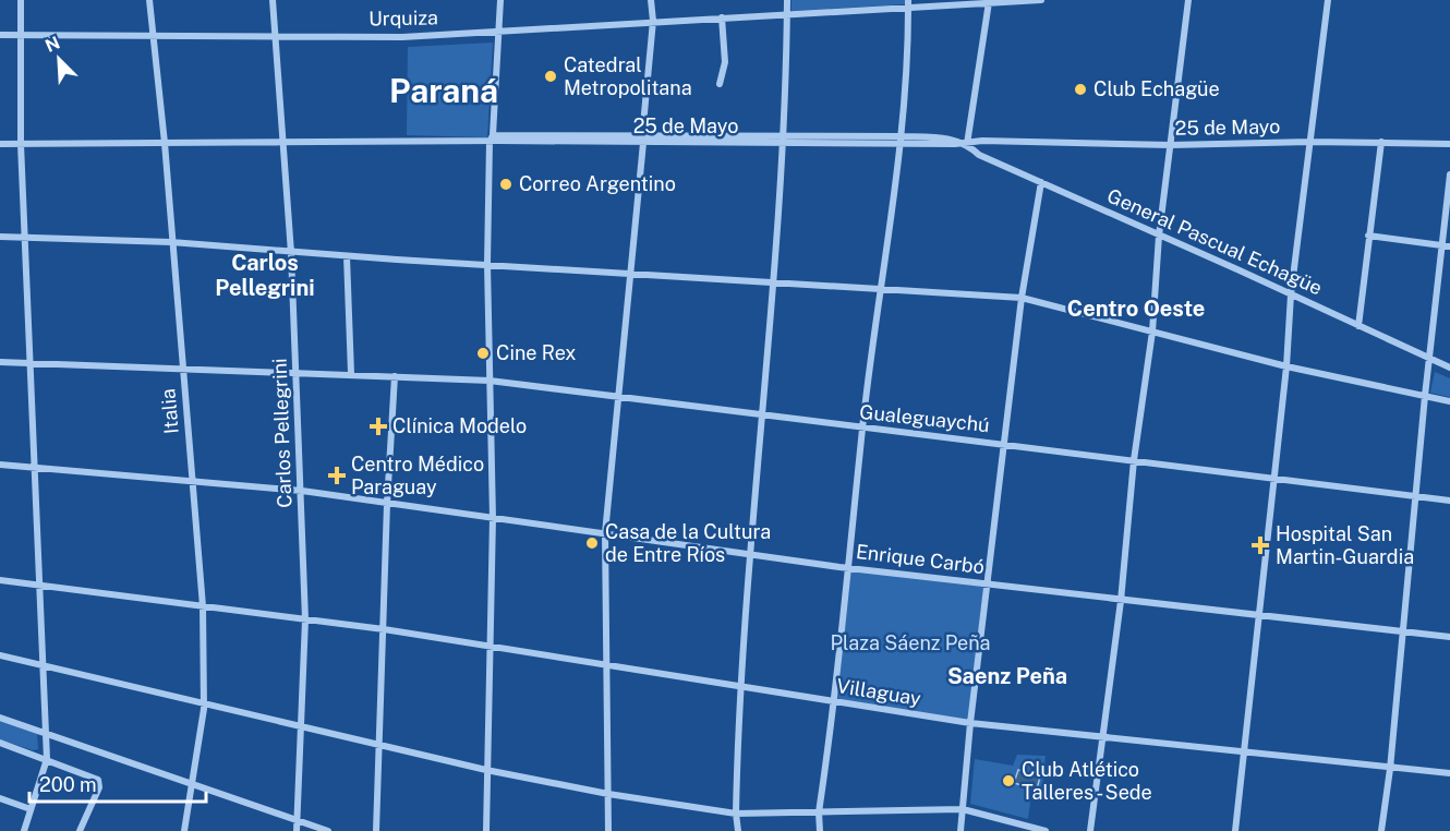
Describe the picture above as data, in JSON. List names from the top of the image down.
{
  "streets": {
    "street": [
      "Urquiza",
      "25 de Mayo",
      "General Pascual Echagüe",
      "Italia",
      "Gualeguaychú",
      "Carlos Pellegrini",
      "Enrique Carbó",
      "Villaguay"
    ]
  },
  "crossings": [
    ["Urquiza", "Italia"],
    ["Urquiza", "Carlos Pellegrini"],
    ["25 de Mayo", "General Pascual Echagüe"],
    ["25 de Mayo", "Italia"],
    ["25 de Mayo", "Carlos Pellegrini"],
    ["Italia", "Gualeguaychú"],
    ["Italia", "Enrique Carbó"],
    ["Italia", "Villaguay"],
    ["Gualeguaychú", "Carlos Pellegrini"],
    ["Carlos Pellegrini", "Enrique Carbó"],
    ["Carlos Pellegrini", "Villaguay"]
  ],
  "districts": [
    "Paraná",
    "Carlos Pellegrini",
    "Centro Oeste",
    "Saenz Peña"
  ],
  "parks": ["Plaza Sáenz Peña"],
  "places": {
    "other": [
      "Catedral Metropolitana",
      "Club Echagüe",
      "Correo Argentino",
      "Cine Rex",
      "Casa de la Cultura de Entre Ríos",
      "Club Atlético Talleres - Sede"
    ],
    "health": ["Clínica Modelo", "Centro Médico Paraguay", "Hospital San Martin-Guardia"]
  },
  "scale_bar": "200 m",
  "north": "top left"
}
